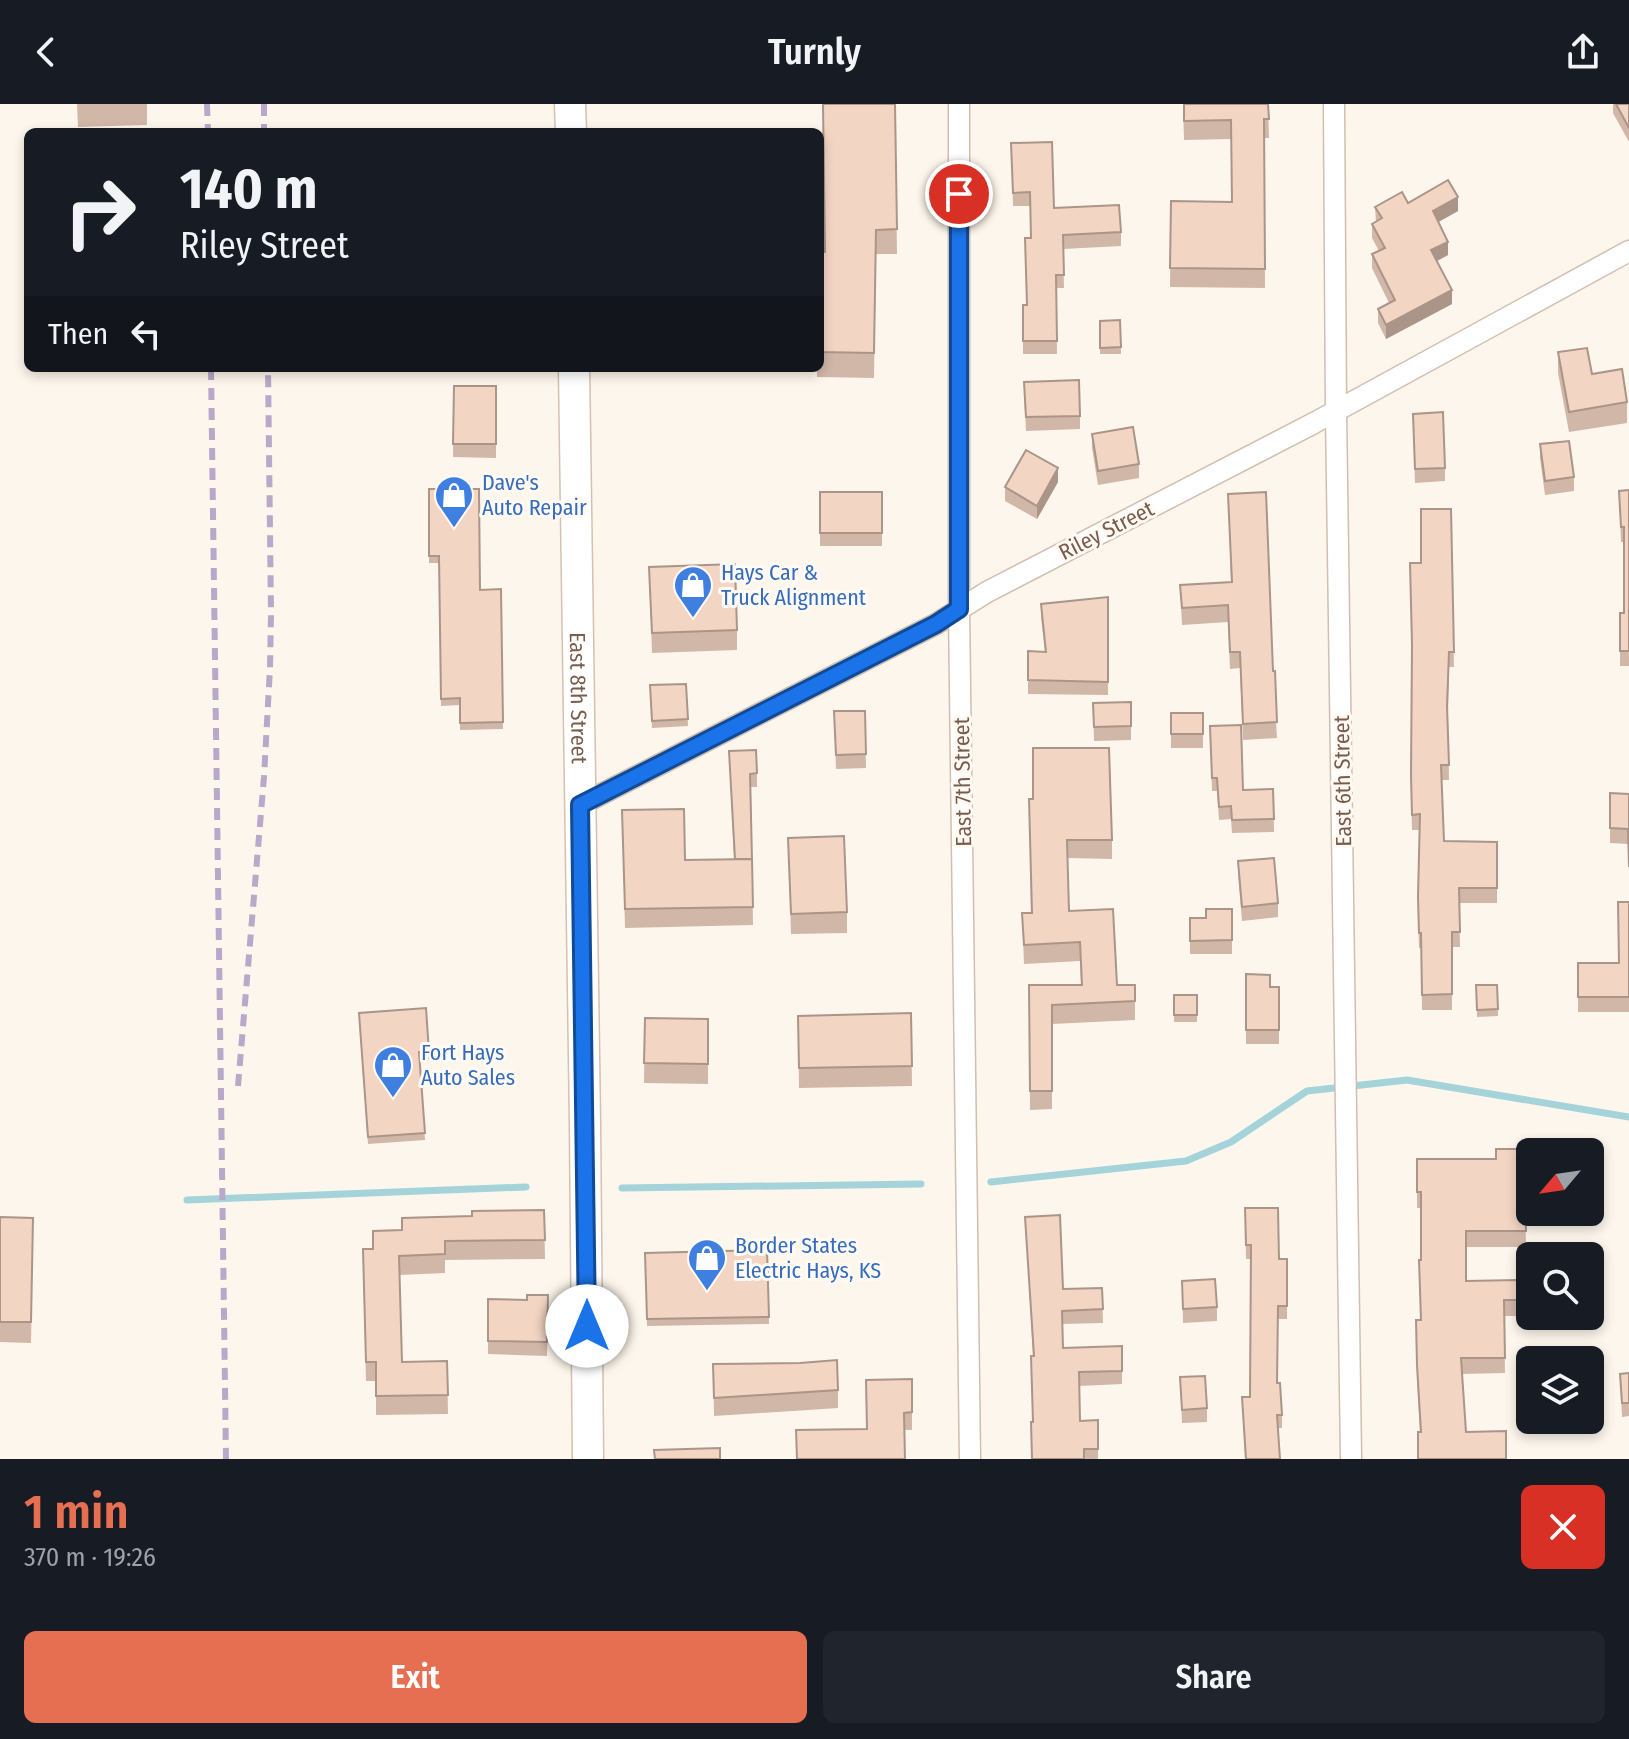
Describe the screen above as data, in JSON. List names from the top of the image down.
{
  "streets": {
    "main road": ["East 8th Street"],
    "street": ["Riley Street", "East 6th Street", "East 7th Street"]
  },
  "crossings": [
    ["Riley Street", "East 8th Street"],
    ["Riley Street", "East 6th Street"],
    ["Riley Street", "East 7th Street"]
  ],
  "places": {
    "shop": [
      "Dave's Auto Repair",
      "Hays Car & Truck Alignment",
      "Fort Hays Auto Sales",
      "Border States Electric Hays, KS"
    ]
  },
  "north": "bottom left",
  "page": {
    "header": "Turnly",
    "turn": ["140 m", "Riley Street"],
    "then": "Then",
    "heading": ["1 min", "370 m · 19:26"],
    "buttons": ["Exit", "Share"]
  }
}
